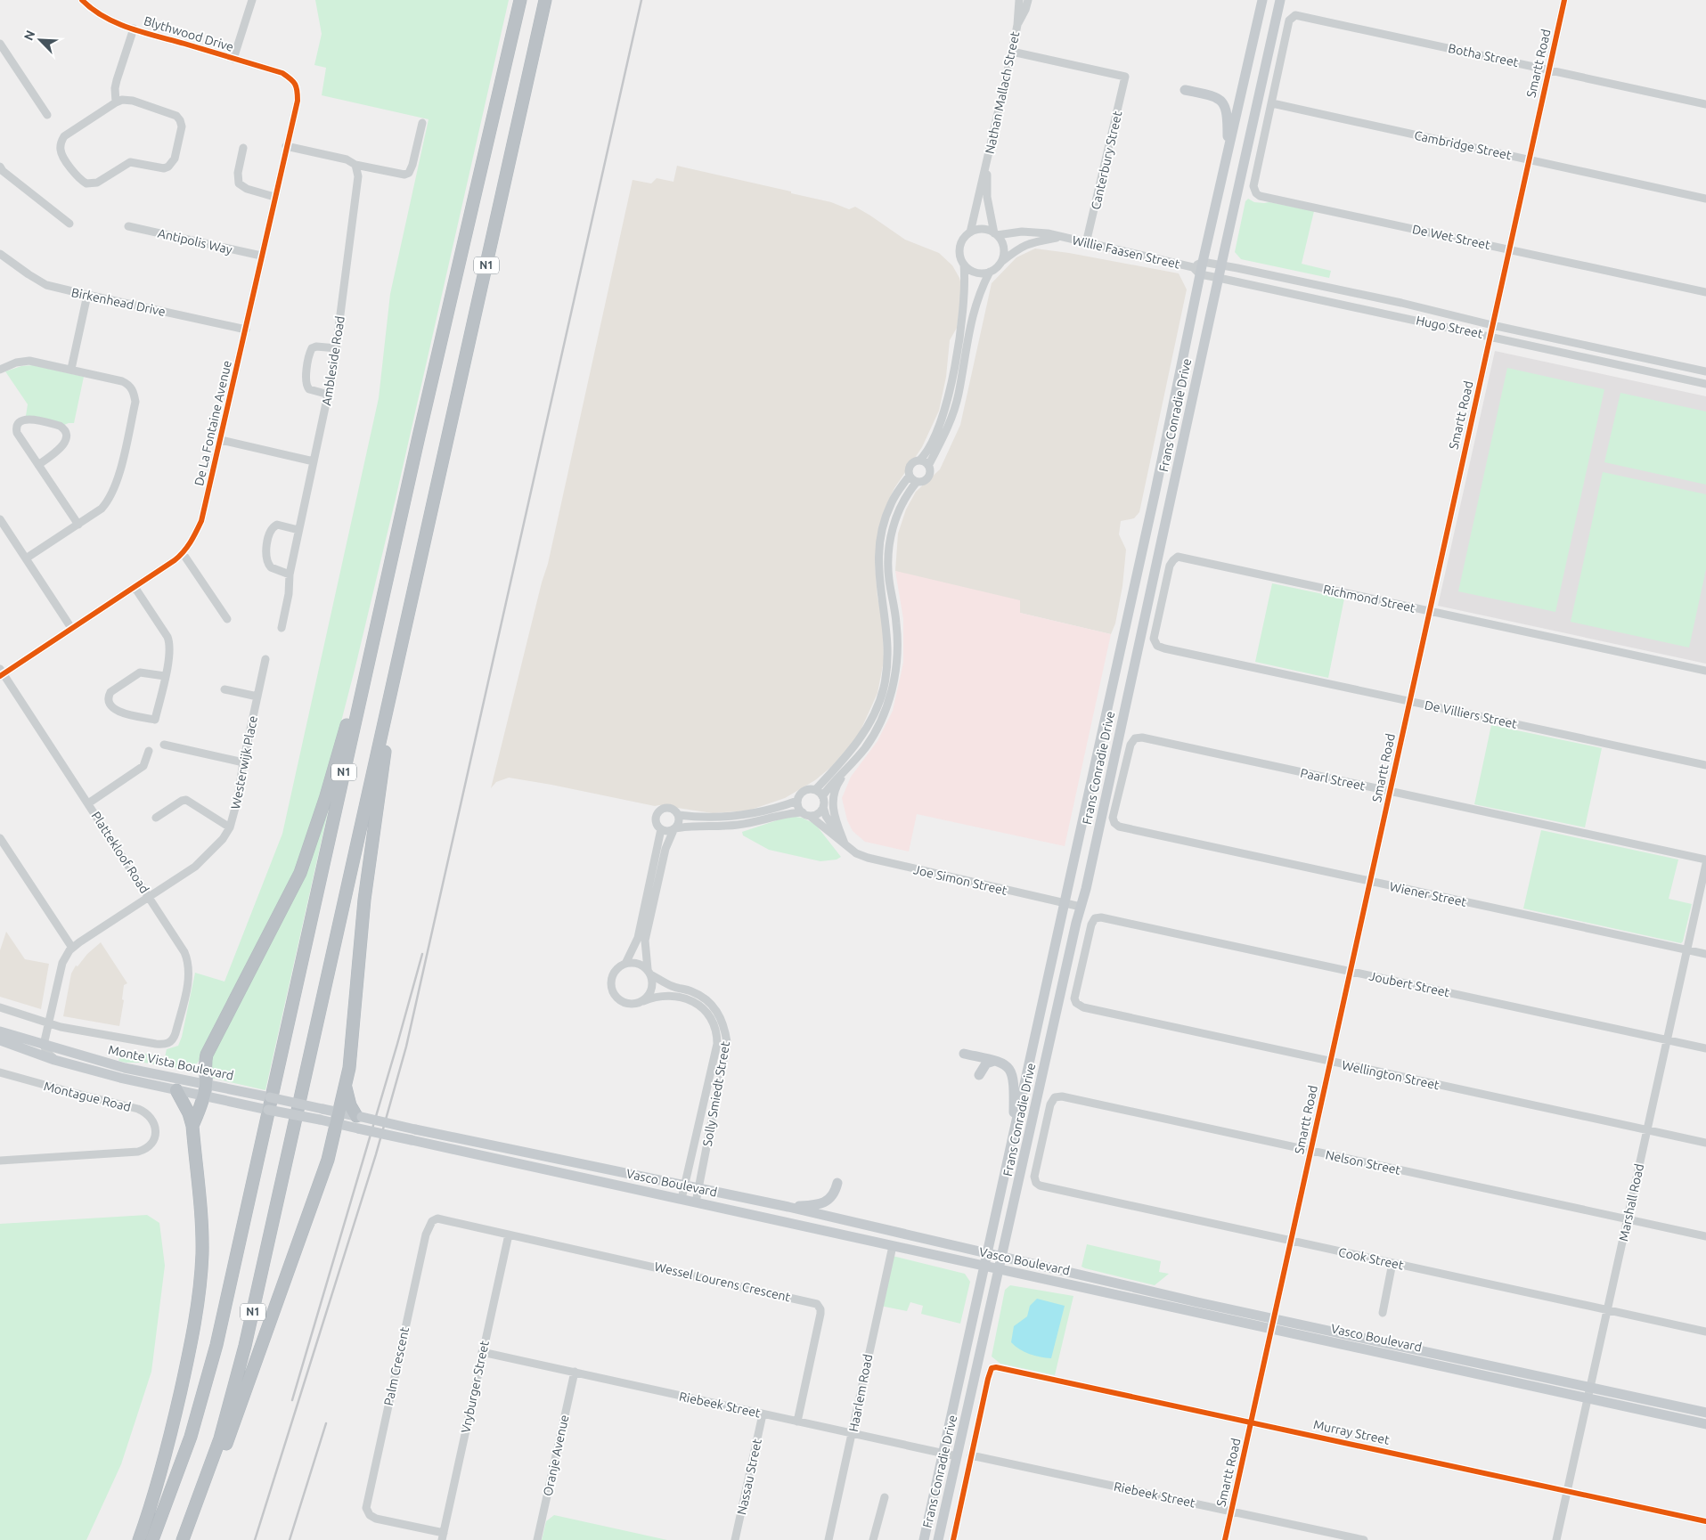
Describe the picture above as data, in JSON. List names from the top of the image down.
{
  "streets": {
    "highway": ["N1"],
    "main road": ["Frans Conradie Drive", "Monte Vista Boulevard", "Vasco Boulevard"],
    "street": [
      "Blythwood Drive",
      "Botha Street",
      "Smartt Road",
      "Nathan Mallach Street",
      "Cambridge Street",
      "Canterbury Street",
      "De Wet Street",
      "Antipolis Way",
      "Willie Faasen Street",
      "Birkenhead Drive",
      "Hugo Street",
      "Ambleside Road",
      "De La Fontaine Avenue",
      "Richmond Street",
      "De Villiers Street",
      "Westerwijk Place",
      "Paarl Street",
      "Plattekloof Road",
      "Joe Simon Street",
      "Wiener Street",
      "Joubert Street",
      "Wellington Street",
      "Solly Smiedt Street",
      "Montague Road",
      "Nelson Street",
      "Marshall Road",
      "Cook Street",
      "Wessel Lourens Crescent",
      "Palm Crescent",
      "Vryburger Street",
      "Haarlem Road",
      "Riebeek Street",
      "Murray Street",
      "Oranje Avenue",
      "Nassau Street"
    ]
  },
  "crossings": [
    ["Blythwood Drive", "De La Fontaine Avenue"],
    ["Botha Street", "Smartt Road"],
    ["Botha Street", "Cambridge Street"],
    ["Botha Street", "De Wet Street"],
    ["Smartt Road", "Cambridge Street"],
    ["Smartt Road", "De Wet Street"],
    ["Smartt Road", "Hugo Street"],
    ["Smartt Road", "Richmond Street"],
    ["Smartt Road", "De Villiers Street"],
    ["Smartt Road", "Paarl Street"],
    ["Smartt Road", "Wiener Street"],
    ["Smartt Road", "Joubert Street"],
    ["Smartt Road", "Wellington Street"],
    ["Smartt Road", "Nelson Street"],
    ["Smartt Road", "Vasco Boulevard"],
    ["Smartt Road", "Cook Street"],
    ["Smartt Road", "Riebeek Street"],
    ["Smartt Road", "Murray Street"],
    ["Nathan Mallach Street", "Canterbury Street"],
    ["Nathan Mallach Street", "Willie Faasen Street"],
    ["Cambridge Street", "De Wet Street"],
    ["Canterbury Street", "Willie Faasen Street"],
    ["Antipolis Way", "De La Fontaine Avenue"],
    ["Willie Faasen Street", "Hugo Street"],
    ["Willie Faasen Street", "Frans Conradie Drive"],
    ["Birkenhead Drive", "De La Fontaine Avenue"],
    ["Hugo Street", "Frans Conradie Drive"],
    ["Frans Conradie Drive", "Joe Simon Street"],
    ["Frans Conradie Drive", "Vasco Boulevard"],
    ["Frans Conradie Drive", "Riebeek Street"],
    ["De La Fontaine Avenue", "Plattekloof Road"],
    ["Richmond Street", "De Villiers Street"],
    ["Westerwijk Place", "Plattekloof Road"],
    ["Paarl Street", "Wiener Street"],
    ["Plattekloof Road", "Monte Vista Boulevard"],
    ["Wiener Street", "Marshall Road"],
    ["Joubert Street", "Wellington Street"],
    ["Joubert Street", "Marshall Road"],
    ["Monte Vista Boulevard", "Vasco Boulevard"],
    ["Wellington Street", "Marshall Road"],
    ["Solly Smiedt Street", "Vasco Boulevard"],
    ["Nelson Street", "Marshall Road"],
    ["Nelson Street", "Cook Street"],
    ["Vasco Boulevard", "Marshall Road"],
    ["Vasco Boulevard", "Haarlem Road"],
    ["Marshall Road", "Cook Street"],
    ["Marshall Road", "Murray Street"],
    ["Wessel Lourens Crescent", "Palm Crescent"],
    ["Wessel Lourens Crescent", "Vryburger Street"],
    ["Wessel Lourens Crescent", "Riebeek Street"],
    ["Palm Crescent", "Vryburger Street"],
    ["Vryburger Street", "Riebeek Street"],
    ["Haarlem Road", "Riebeek Street"],
    ["Riebeek Street", "Murray Street"],
    ["Riebeek Street", "Oranje Avenue"],
    ["Riebeek Street", "Nassau Street"]
  ],
  "north": "top left"
}
